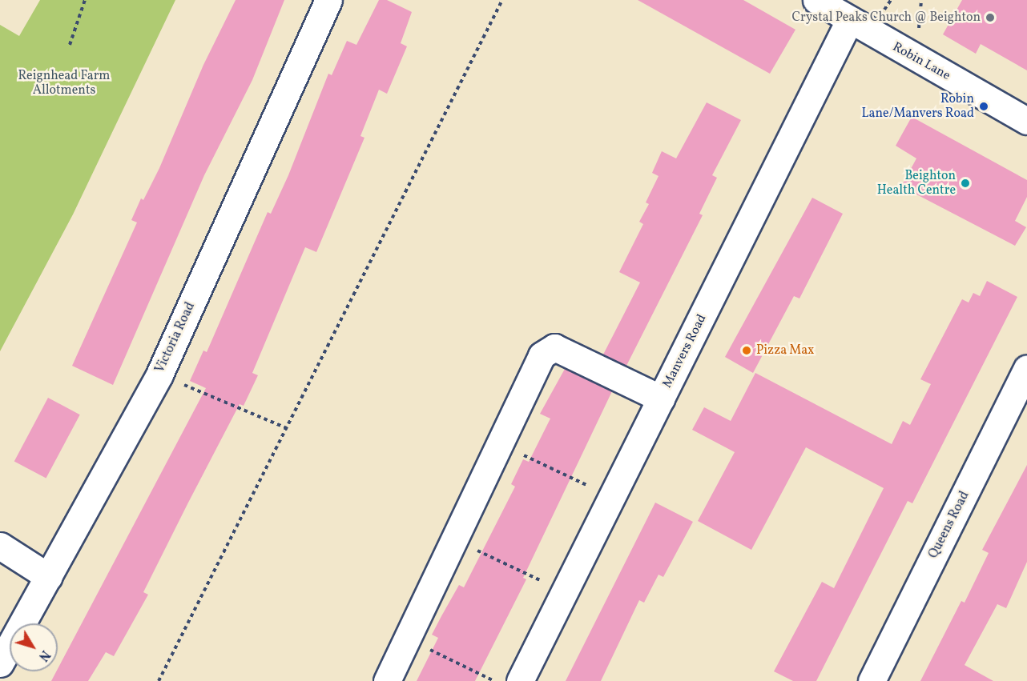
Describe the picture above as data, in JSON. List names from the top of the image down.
{
  "streets": {
    "street": [
      "Robin Lane",
      "Victoria Road",
      "Manvers Road",
      "Queens Road"
    ]
  },
  "crossings": [
    ["Robin Lane", "Manvers Road"]
  ],
  "parks": ["Reignhead Farm Allotments"],
  "places": [
    "Crystal Peaks Church @ Beighton",
    "Robin Lane/Manvers Road",
    "Beighton Health Centre",
    "Pizza Max"
  ],
  "north": "bottom right"
}
